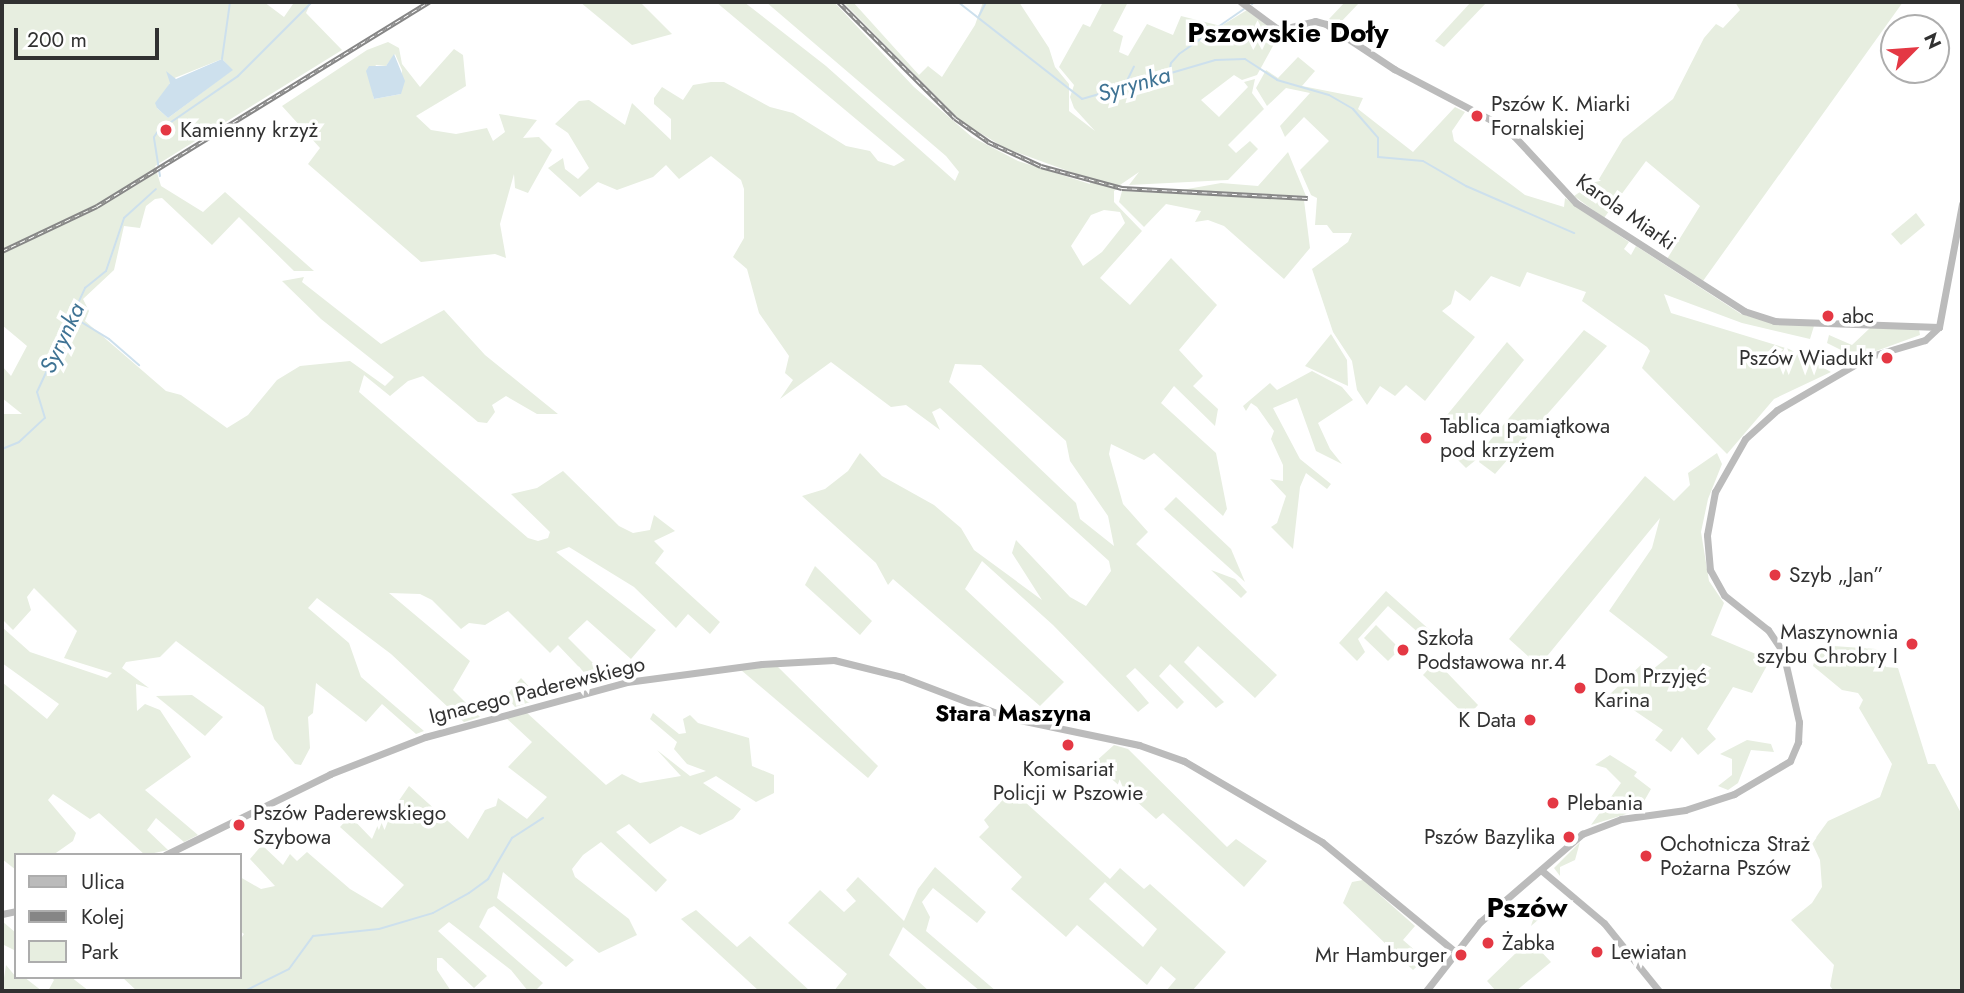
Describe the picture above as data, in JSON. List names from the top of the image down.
{
  "streets": {
    "street": ["Karola Miarki", "Ignacego Paderewskiego"]
  },
  "districts": ["Pszowskie Doły", "Stara Maszyna", "Pszów"],
  "water": ["Syrynka"],
  "places": [
    "Pszów K. Miarki Fornalskiej",
    "Kamienny krzyż",
    "abc",
    "Pszów Wiadukt",
    "Tablica pamiątkowa pod krzyżem",
    "Szyb „Jan”",
    "Maszynownia szybu Chrobry I",
    "Szkoła Podstawowa nr.4",
    "Dom Przyjęć Karina",
    "K Data",
    "Komisariat Policji w Pszowie",
    "Plebania",
    "Pszów Paderewskiego Szybowa",
    "Pszów Bazylika",
    "Ochotnicza Straż Pożarna Pszów",
    "Żabka",
    "Lewiatan",
    "Mr Hamburger"
  ],
  "legend": ["Ulica", "Kolej", "Park"],
  "scale_bar": "200 m",
  "north": "top right"
}
